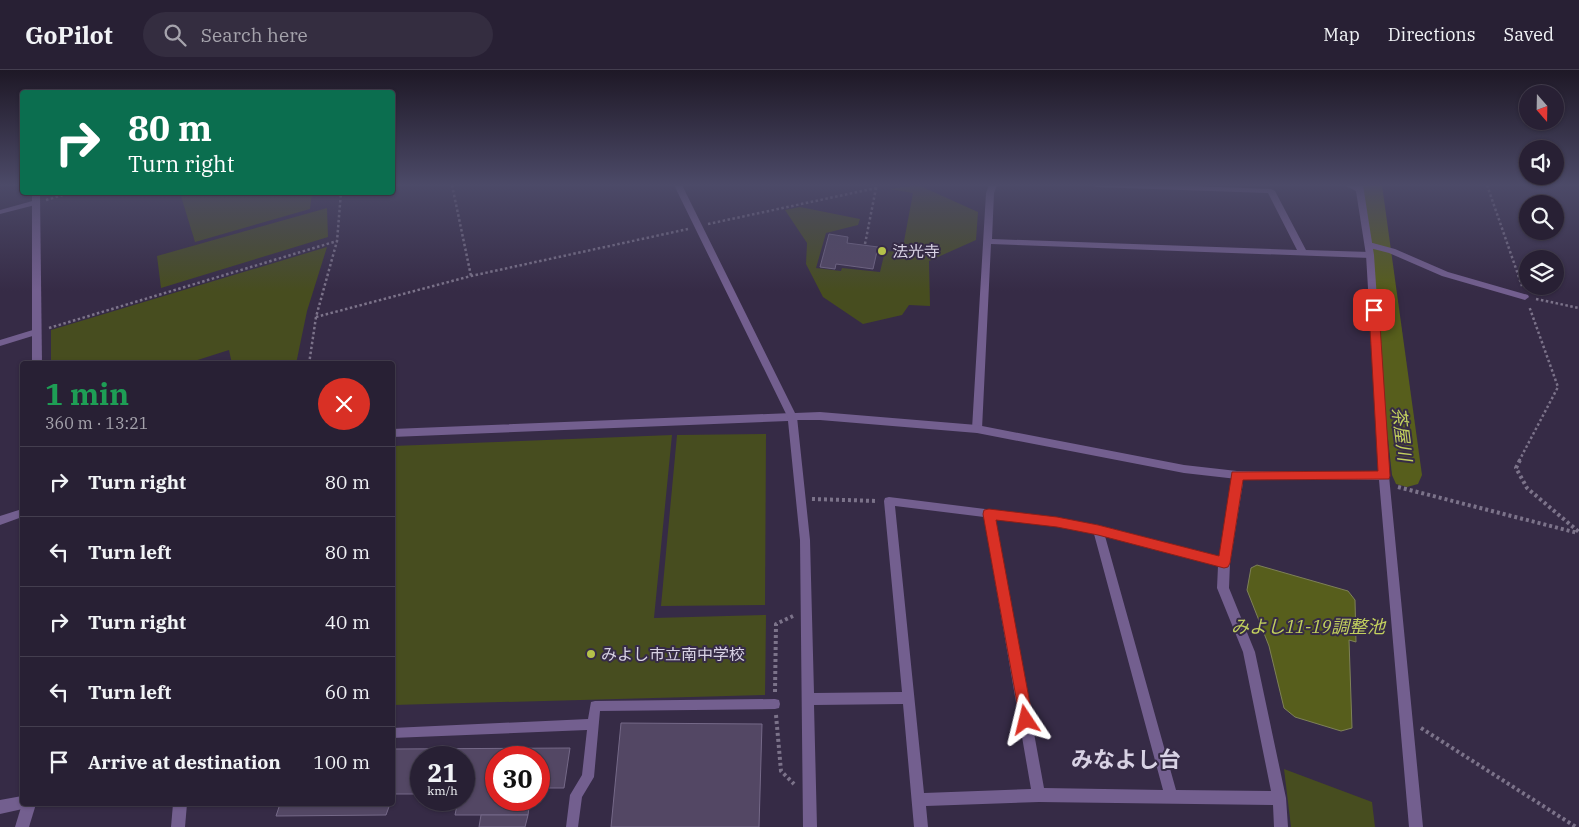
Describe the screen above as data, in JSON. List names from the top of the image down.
{
  "districts": ["みなよし台"],
  "water": ["茶屋川", "みよし11-19調整池"],
  "places": ["法光寺", "みよし市立南中学校"],
  "north": "bottom",
  "page": {
    "header": "GoPilot",
    "search": "Search here",
    "nav": ["Map", "Directions", "Saved"],
    "turn": ["80 m", "Turn right"],
    "heading": ["1 min", "360 m · 13:21"],
    "list": [
      {
        "name": "Turn right",
        "value": "80 m"
      },
      {
        "name": "Turn left",
        "value": "80 m"
      },
      {
        "name": "Turn right",
        "value": "40 m"
      },
      {
        "name": "Turn left",
        "value": "60 m"
      },
      {
        "name": "Arrive at destination",
        "value": "100 m"
      }
    ],
    "speed": "21 km/h",
    "limit": "30"
  }
}
